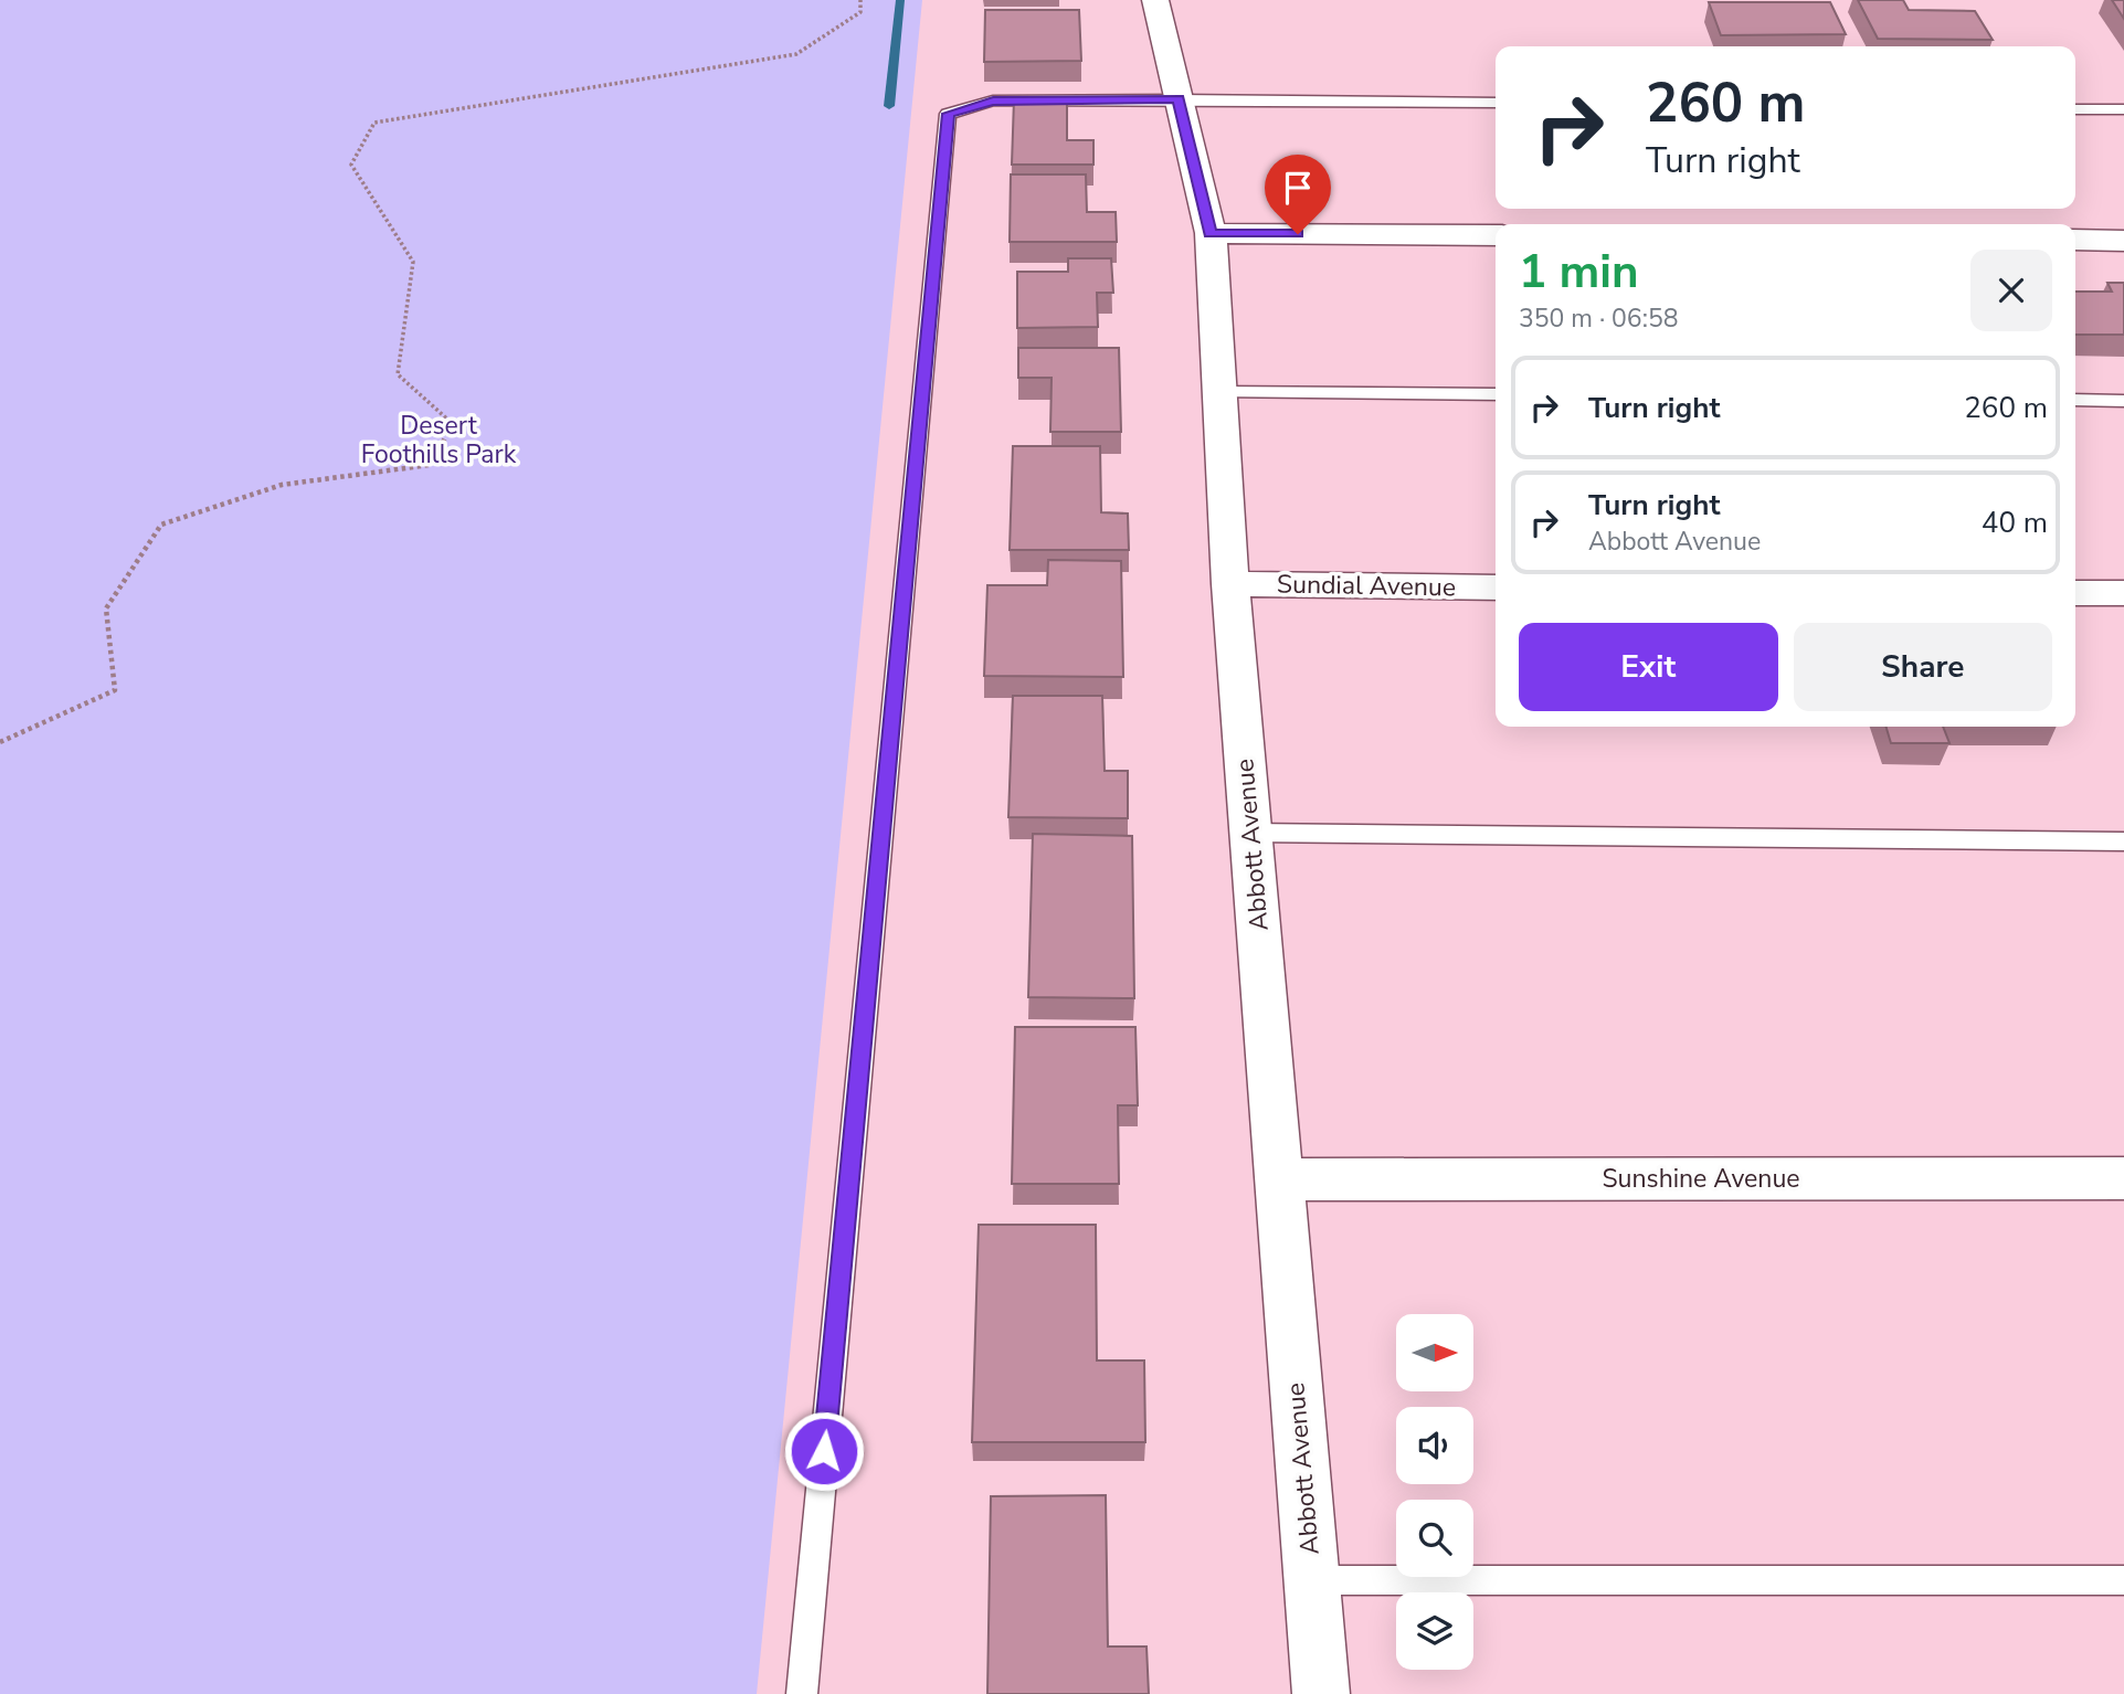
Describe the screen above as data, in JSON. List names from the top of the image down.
{
  "streets": {
    "street": ["Sundial Avenue", "Abbott Avenue", "Sunshine Avenue"]
  },
  "crossings": [
    ["Sundial Avenue", "Abbott Avenue"],
    ["Abbott Avenue", "Sunshine Avenue"]
  ],
  "parks": ["Desert Foothills Park"],
  "north": "right",
  "page": {
    "turn": ["260 m", "Turn right"],
    "heading": ["1 min", "350 m · 06:58"],
    "list": [
      {
        "name": "Turn right",
        "value": "260 m"
      },
      {
        "name": "Turn right",
        "note": "Abbott Avenue",
        "value": "40 m"
      }
    ],
    "buttons": ["Exit", "Share"]
  }
}
